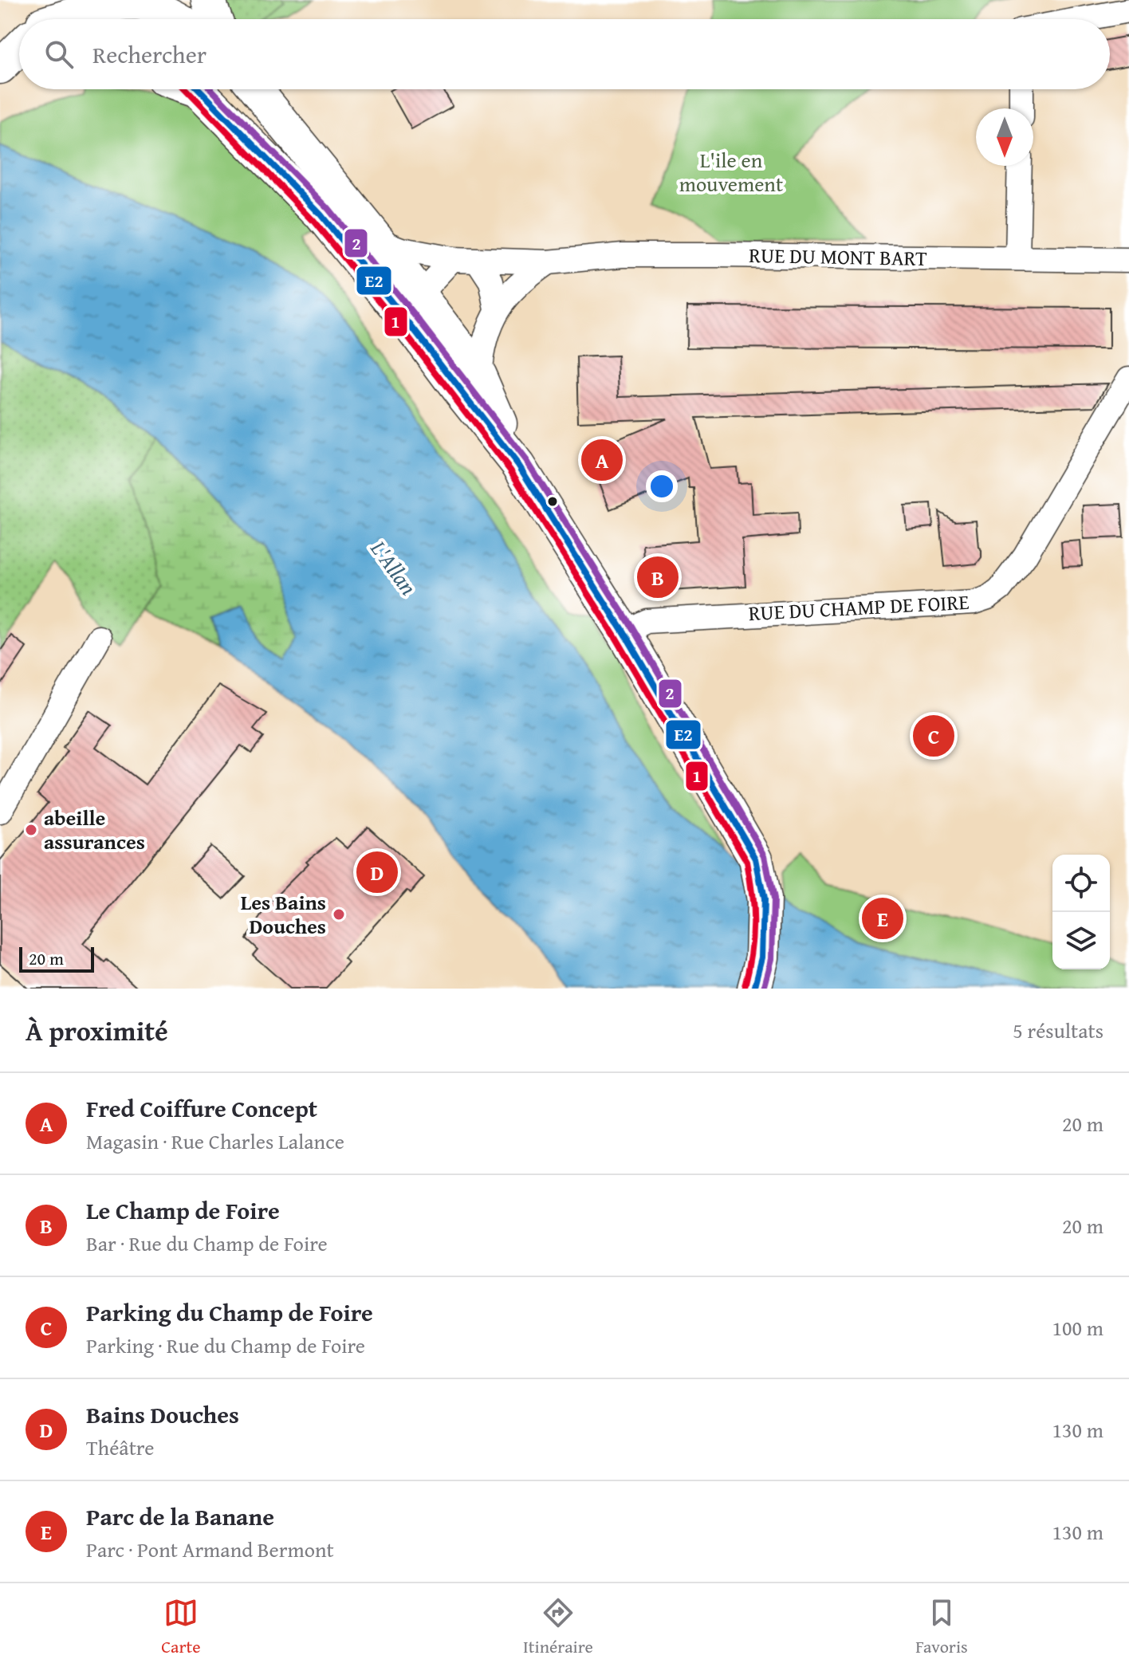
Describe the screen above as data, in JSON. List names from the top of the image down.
{
  "streets": {
    "street": ["RUE DU MONT BART", "RUE DU CHAMP DE FOIRE"]
  },
  "water": ["L'Allan"],
  "parks": ["L'ile en mouvement"],
  "places": ["abeille assurances", "Les Bains Douches"],
  "lines": ["transit line E2", "transit line 1", "transit line 2"],
  "scale_bar": "20 m",
  "north": "bottom",
  "page": {
    "search": "Rechercher",
    "pins": [
      "A",
      "B",
      "C",
      "D",
      "E"
    ],
    "scale": "20 m",
    "heading": ["À proximité", "5 résultats"],
    "list": [
      {
        "mark": "A",
        "name": "Fred Coiffure Concept",
        "note": "Magasin · Rue Charles Lalance",
        "value": "20 m"
      },
      {
        "mark": "B",
        "name": "Le Champ de Foire",
        "note": "Bar · Rue du Champ de Foire",
        "value": "20 m"
      },
      {
        "mark": "C",
        "name": "Parking du Champ de Foire",
        "note": "Parking · Rue du Champ de Foire",
        "value": "100 m"
      },
      {
        "mark": "D",
        "name": "Bains Douches",
        "note": "Théâtre",
        "value": "130 m"
      },
      {
        "mark": "E",
        "name": "Parc de la Banane",
        "note": "Parc · Pont Armand Bermont",
        "value": "130 m"
      }
    ],
    "nav": ["Carte", "Itinéraire", "Favoris"]
  }
}
